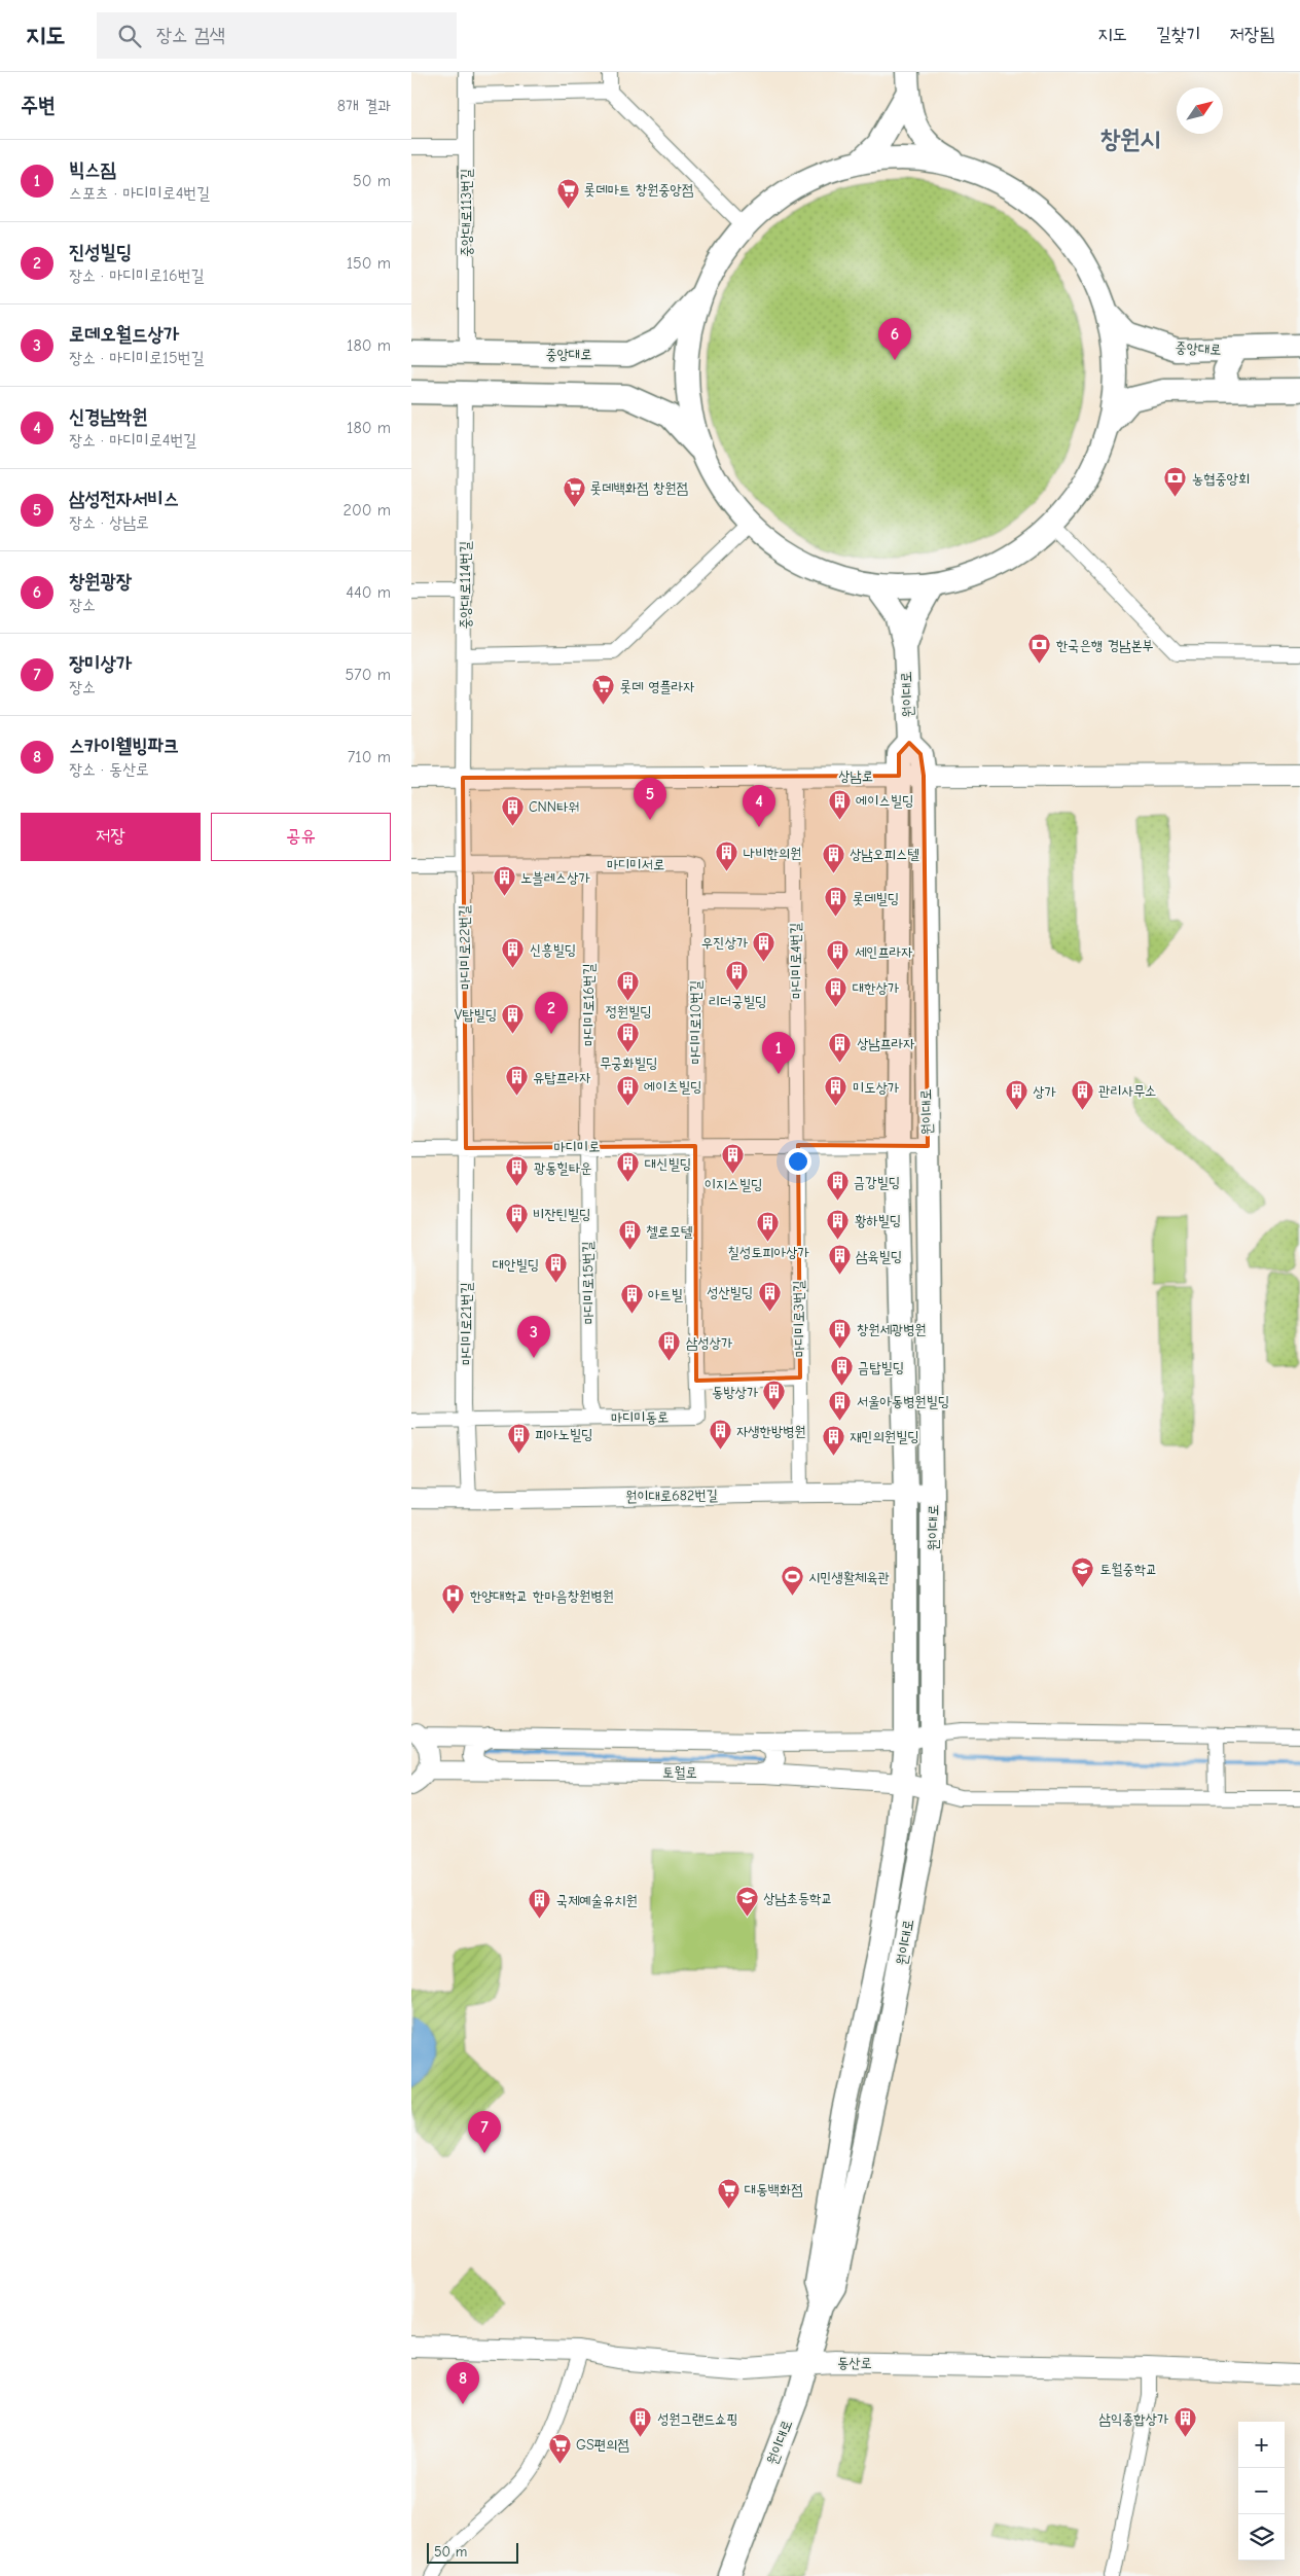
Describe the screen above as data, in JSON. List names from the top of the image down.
{
  "streets": {
    "main road": [
      "중앙대로",
      "원이대로",
      "상남로",
      "동산로"
    ],
    "street": [
      "중앙대로113번길",
      "중앙대로114번길",
      "마디미서로",
      "마디미로22번길",
      "마디미로4번길",
      "마디미로16번길",
      "마디미로10번길",
      "마디미로",
      "마디미로15번길",
      "마디미로3번길",
      "마디미로21번길",
      "마디미동로",
      "원이대로682번길",
      "토월로"
    ]
  },
  "crossings": [
    ["중앙대로113번길", "중앙대로"],
    ["중앙대로114번길", "상남로"],
    ["중앙대로114번길", "마디미로22번길"],
    ["원이대로", "상남로"],
    ["원이대로", "마디미로"],
    ["원이대로", "원이대로682번길"],
    ["원이대로", "토월로"],
    ["원이대로", "동산로"],
    ["상남로", "마디미로22번길"],
    ["상남로", "마디미로4번길"],
    ["마디미서로", "마디미로22번길"],
    ["마디미서로", "마디미로16번길"],
    ["마디미서로", "마디미로10번길"],
    ["마디미로22번길", "마디미로"],
    ["마디미로22번길", "마디미로21번길"],
    ["마디미로4번길", "마디미로"],
    ["마디미로4번길", "마디미로3번길"],
    ["마디미로16번길", "마디미로"],
    ["마디미로16번길", "마디미로15번길"],
    ["마디미로10번길", "마디미로"],
    ["마디미로10번길", "마디미동로"],
    ["마디미로", "마디미로15번길"],
    ["마디미로", "마디미로3번길"],
    ["마디미로", "마디미로21번길"],
    ["마디미로15번길", "마디미동로"],
    ["마디미로3번길", "원이대로682번길"],
    ["마디미로21번길", "마디미동로"],
    ["마디미로21번길", "원이대로682번길"]
  ],
  "districts": ["창원시"],
  "places": {
    "supermarket": [
      "롯데마트 창원중앙점",
      "롯데백화점 창원점",
      "롯데 영플라자",
      "대동백화점",
      "GS편의점"
    ],
    "bank": ["농협중앙회", "한국은행 경남본부"],
    "building": [
      "에이스빌딩",
      "CNN타워",
      "나비한의원",
      "상남오피스텔",
      "노블레스상가",
      "롯데빌딩",
      "우진상가",
      "신흥빌딩",
      "세인프라자",
      "리더궁빌딩",
      "정원빌딩",
      "대한상가",
      "V탑빌딩",
      "무궁화빌딩",
      "상남프라자",
      "유탑프라자",
      "에이츠빌딩",
      "미도상가",
      "관리사무소",
      "상가",
      "이지스빌딩",
      "대신빌딩",
      "광동힐타운",
      "금강빌딩",
      "비잔틴빌딩",
      "황하빌딩",
      "칠성토피아상가",
      "첼로모텔",
      "삼육빌딩",
      "대안빌딩",
      "성산빌딩",
      "아트빌",
      "창원세광병원",
      "삼성상가",
      "금탑빌딩",
      "동방상가",
      "서울아동병원빌딩",
      "자생한방병원",
      "피아노빌딩",
      "재민의원빌딩",
      "국제예술유치원",
      "성원그랜드쇼핑",
      "삼익종합상가"
    ],
    "school or university": ["토월중학교", "상남초등학교"],
    "sports": ["시민생활체육관"],
    "hospital": ["한양대학교 한마음창원병원"]
  },
  "scale_bar": "50 m",
  "north": "top right",
  "page": {
    "header": "지도",
    "search": "장소 검색",
    "nav": ["지도", "길찾기", "저장됨"],
    "heading": ["주변", "8개 결과"],
    "list": [
      {
        "mark": "1",
        "name": "빅스짐",
        "note": "스포츠 · 마디미로4번길",
        "value": "50 m"
      },
      {
        "mark": "2",
        "name": "진성빌딩",
        "note": "장소 · 마디미로16번길",
        "value": "150 m"
      },
      {
        "mark": "3",
        "name": "로데오월드상가",
        "note": "장소 · 마디미로15번길",
        "value": "180 m"
      },
      {
        "mark": "4",
        "name": "신경남학원",
        "note": "장소 · 마디미로4번길",
        "value": "180 m"
      },
      {
        "mark": "5",
        "name": "삼성전자서비스",
        "note": "장소 · 상남로",
        "value": "200 m"
      },
      {
        "mark": "6",
        "name": "창원광장",
        "note": "장소",
        "value": "440 m"
      },
      {
        "mark": "7",
        "name": "장미상가",
        "note": "장소",
        "value": "570 m"
      },
      {
        "mark": "8",
        "name": "스카이웰빙파크",
        "note": "장소 · 동산로",
        "value": "710 m"
      }
    ],
    "pins": [
      "6",
      "5",
      "4",
      "2",
      "1",
      "3",
      "7",
      "8"
    ],
    "buttons": ["저장", "공유"],
    "map_buttons": ["+", "−"],
    "scale": "50 m"
  }
}
